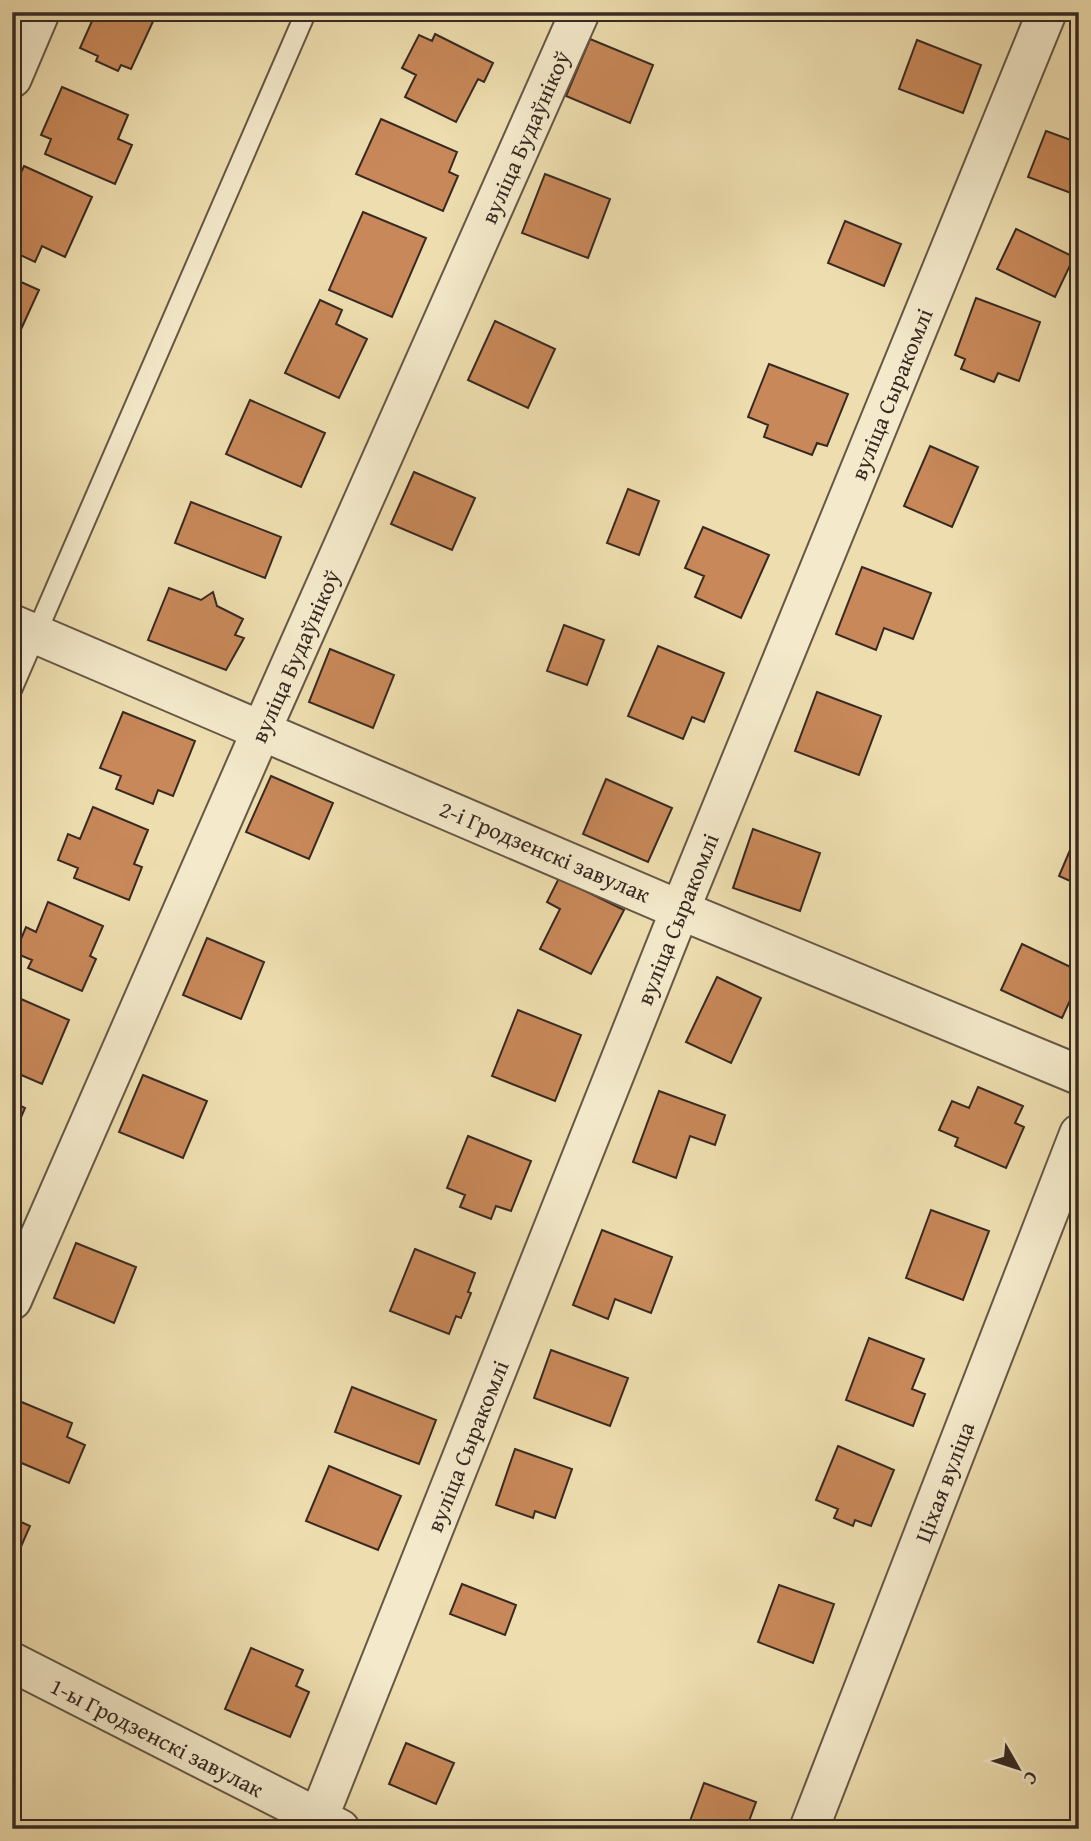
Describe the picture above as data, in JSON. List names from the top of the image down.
{
  "streets": {
    "street": [
      "вуліца Будаўнікоў",
      "вуліца Сыракомлі",
      "2-і Гродзенскі завулак",
      "Ціхая вуліца",
      "1-ы Гродзенскі завулак"
    ]
  },
  "crossings": [
    ["вуліца Будаўнікоў", "2-і Гродзенскі завулак"],
    ["вуліца Сыракомлі", "2-і Гродзенскі завулак"],
    ["вуліца Сыракомлі", "1-ы Гродзенскі завулак"]
  ],
  "north": "bottom right"
}
